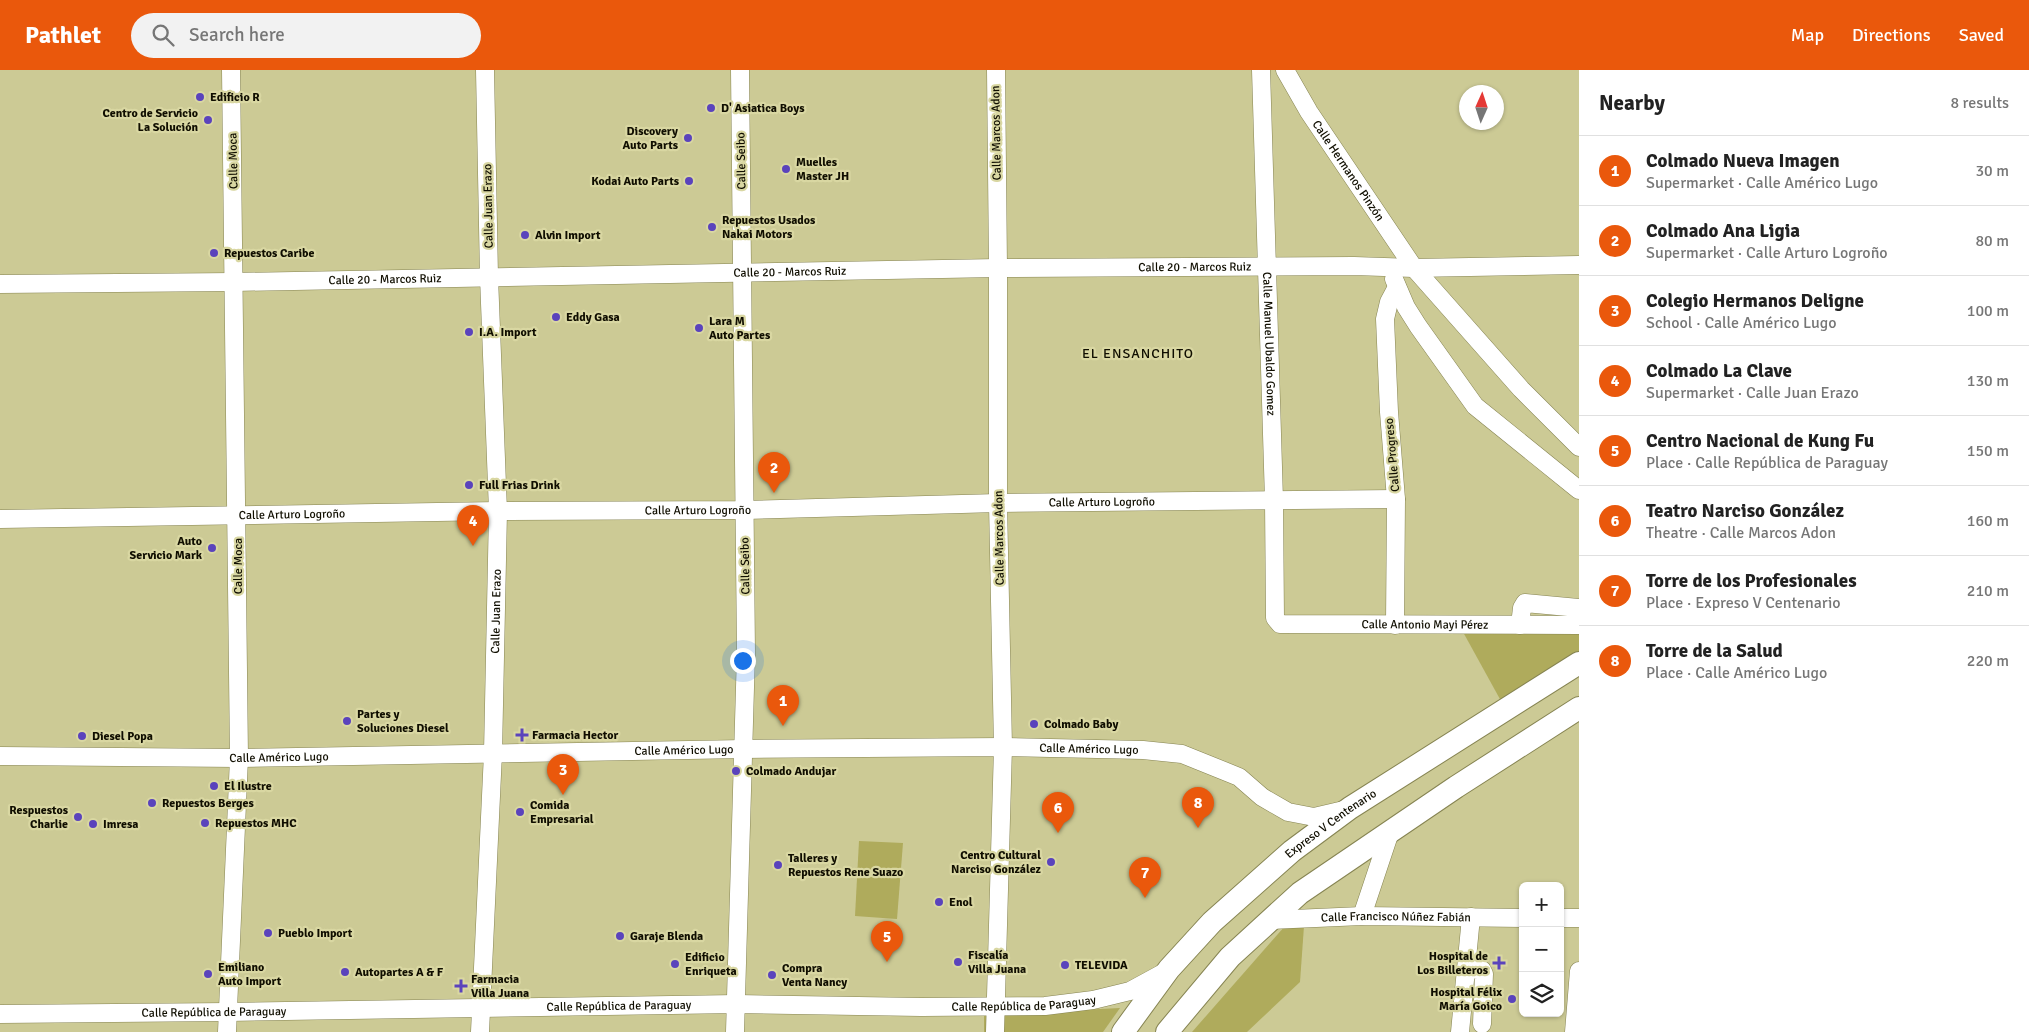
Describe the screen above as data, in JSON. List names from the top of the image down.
{
  "streets": {
    "main road": ["Expreso V Centenario"],
    "street": [
      "Calle Marcos Adon",
      "Calle Moca",
      "Calle Seibo",
      "Calle Hermanos Pinzón",
      "Calle Juan Erazo",
      "Calle 20 - Marcos Ruiz",
      "Calle Manuel Ubaldo Gomez",
      "Calle Progreso",
      "Calle Arturo Logroño",
      "Calle Antonio Mayi Pérez",
      "Calle Américo Lugo",
      "Calle Francisco Núñez Fabián",
      "Calle República de Paraguay"
    ]
  },
  "crossings": [
    ["Calle Marcos Adon", "Calle 20 - Marcos Ruiz"],
    ["Calle Marcos Adon", "Calle Arturo Logroño"],
    ["Calle Marcos Adon", "Calle Américo Lugo"],
    ["Calle Marcos Adon", "Calle República de Paraguay"],
    ["Calle Moca", "Calle 20 - Marcos Ruiz"],
    ["Calle Moca", "Calle Arturo Logroño"],
    ["Calle Moca", "Calle Américo Lugo"],
    ["Calle Moca", "Calle República de Paraguay"],
    ["Calle Seibo", "Calle 20 - Marcos Ruiz"],
    ["Calle Seibo", "Calle Arturo Logroño"],
    ["Calle Seibo", "Calle Américo Lugo"],
    ["Calle Seibo", "Calle República de Paraguay"],
    ["Calle Hermanos Pinzón", "Calle 20 - Marcos Ruiz"],
    ["Calle Juan Erazo", "Calle 20 - Marcos Ruiz"],
    ["Calle Juan Erazo", "Calle Arturo Logroño"],
    ["Calle Juan Erazo", "Calle Américo Lugo"],
    ["Calle Juan Erazo", "Calle República de Paraguay"],
    ["Calle 20 - Marcos Ruiz", "Calle Manuel Ubaldo Gomez"],
    ["Calle Manuel Ubaldo Gomez", "Calle Arturo Logroño"],
    ["Calle Manuel Ubaldo Gomez", "Calle Antonio Mayi Pérez"],
    ["Calle Progreso", "Calle Arturo Logroño"],
    ["Calle Progreso", "Calle Antonio Mayi Pérez"],
    ["Calle Américo Lugo", "Expreso V Centenario"],
    ["Expreso V Centenario", "Calle República de Paraguay"]
  ],
  "districts": ["EL ENSANCHITO"],
  "places": {
    "other": [
      "Edificio R",
      "D' Asiatica Boys",
      "Centro de Servicio La Solución",
      "Discovery Auto Parts",
      "Muelles Master JH",
      "Kodai Auto Parts",
      "Repuestos Usados Nakai Motors",
      "Alvin Import",
      "Repuestos Caribe",
      "Eddy Gasa",
      "Lara M Auto Partes",
      "I.A. Import",
      "Full Frias Drink",
      "Auto Servicio Mark",
      "Partes y Soluciones Diesel",
      "Colmado Baby",
      "Diesel Popa",
      "Colmado Andujar",
      "El Ilustre",
      "Repuestos Berges",
      "Comida Empresarial",
      "Respuestos Charlie",
      "Repuestos MHC",
      "Imresa",
      "Centro Cultural Narciso González",
      "Talleres y Repuestos Rene Suazo",
      "Enol",
      "Pueblo Import",
      "Garaje Blenda",
      "Fiscalía Villa Juana",
      "Edificio Enriqueta",
      "TELEVIDA",
      "Autopartes A & F",
      "Emiliano Auto Import",
      "Compra Venta Nancy",
      "Hospital Félix María Goico"
    ],
    "health": ["Farmacia Hector", "Hospital de Los Billeteros", "Farmacia Villa Juana"]
  },
  "north": "top",
  "page": {
    "header": "Pathlet",
    "search": "Search here",
    "nav": ["Map", "Directions", "Saved"],
    "heading": ["Nearby", "8 results"],
    "list": [
      {
        "mark": "1",
        "name": "Colmado Nueva Imagen",
        "note": "Supermarket · Calle Américo Lugo",
        "value": "30 m"
      },
      {
        "mark": "2",
        "name": "Colmado Ana Ligia",
        "note": "Supermarket · Calle Arturo Logroño",
        "value": "80 m"
      },
      {
        "mark": "3",
        "name": "Colegio Hermanos Deligne",
        "note": "School · Calle Américo Lugo",
        "value": "100 m"
      },
      {
        "mark": "4",
        "name": "Colmado La Clave",
        "note": "Supermarket · Calle Juan Erazo",
        "value": "130 m"
      },
      {
        "mark": "5",
        "name": "Centro Nacional de Kung Fu",
        "note": "Place · Calle República de Paraguay",
        "value": "150 m"
      },
      {
        "mark": "6",
        "name": "Teatro Narciso González",
        "note": "Theatre · Calle Marcos Adon",
        "value": "160 m"
      },
      {
        "mark": "7",
        "name": "Torre de los Profesionales",
        "note": "Place · Expreso V Centenario",
        "value": "210 m"
      },
      {
        "mark": "8",
        "name": "Torre de la Salud",
        "note": "Place · Calle Américo Lugo",
        "value": "220 m"
      }
    ],
    "pins": [
      "2",
      "4",
      "1",
      "3",
      "8",
      "6",
      "7",
      "5"
    ],
    "map_buttons": ["+", "−"]
  }
}
